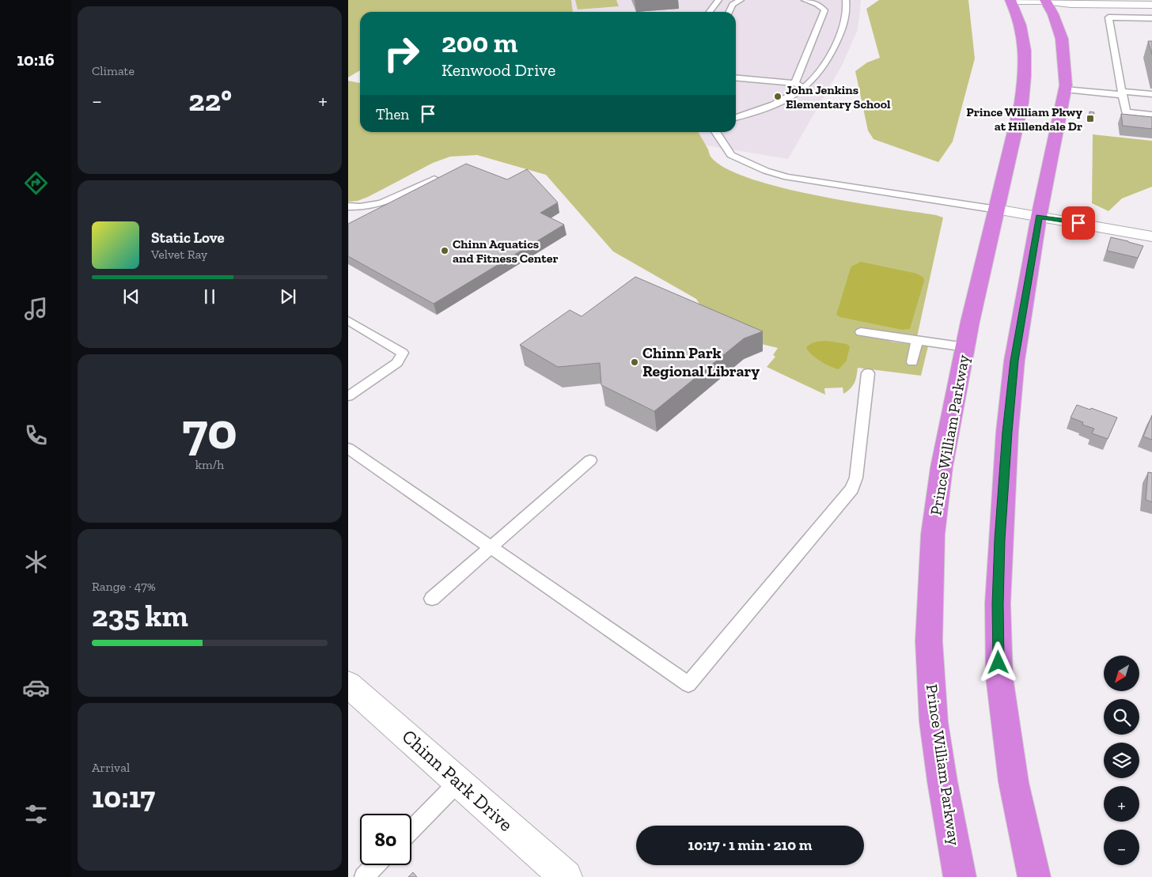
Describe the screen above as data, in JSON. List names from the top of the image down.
{
  "streets": {
    "highway": ["Prince William Parkway"],
    "street": ["Chinn Park Drive"]
  },
  "places": {
    "other": ["John Jenkins Elementary School", "Chinn Aquatics and Fitness Center", "Chinn Park Regional Library"],
    "transit": ["Prince William Pkwy at Hillendale Dr"]
  },
  "north": "bottom left",
  "page": {
    "tabs": "10:16",
    "tile": [
      "Climate",
      ["70", "km/h"],
      ["Range · 47%", "235 km"],
      ["Arrival", "10:17"]
    ],
    "turn": ["200 m", "Kenwood Drive"],
    "heat": ["−", "22°", "+"],
    "then": "Then",
    "song": ["Static Love", "Velvet Ray"],
    "map_buttons": ["+", "−"],
    "limit": "80",
    "trip": "10:17 · 1 min · 210 m"
  }
}
